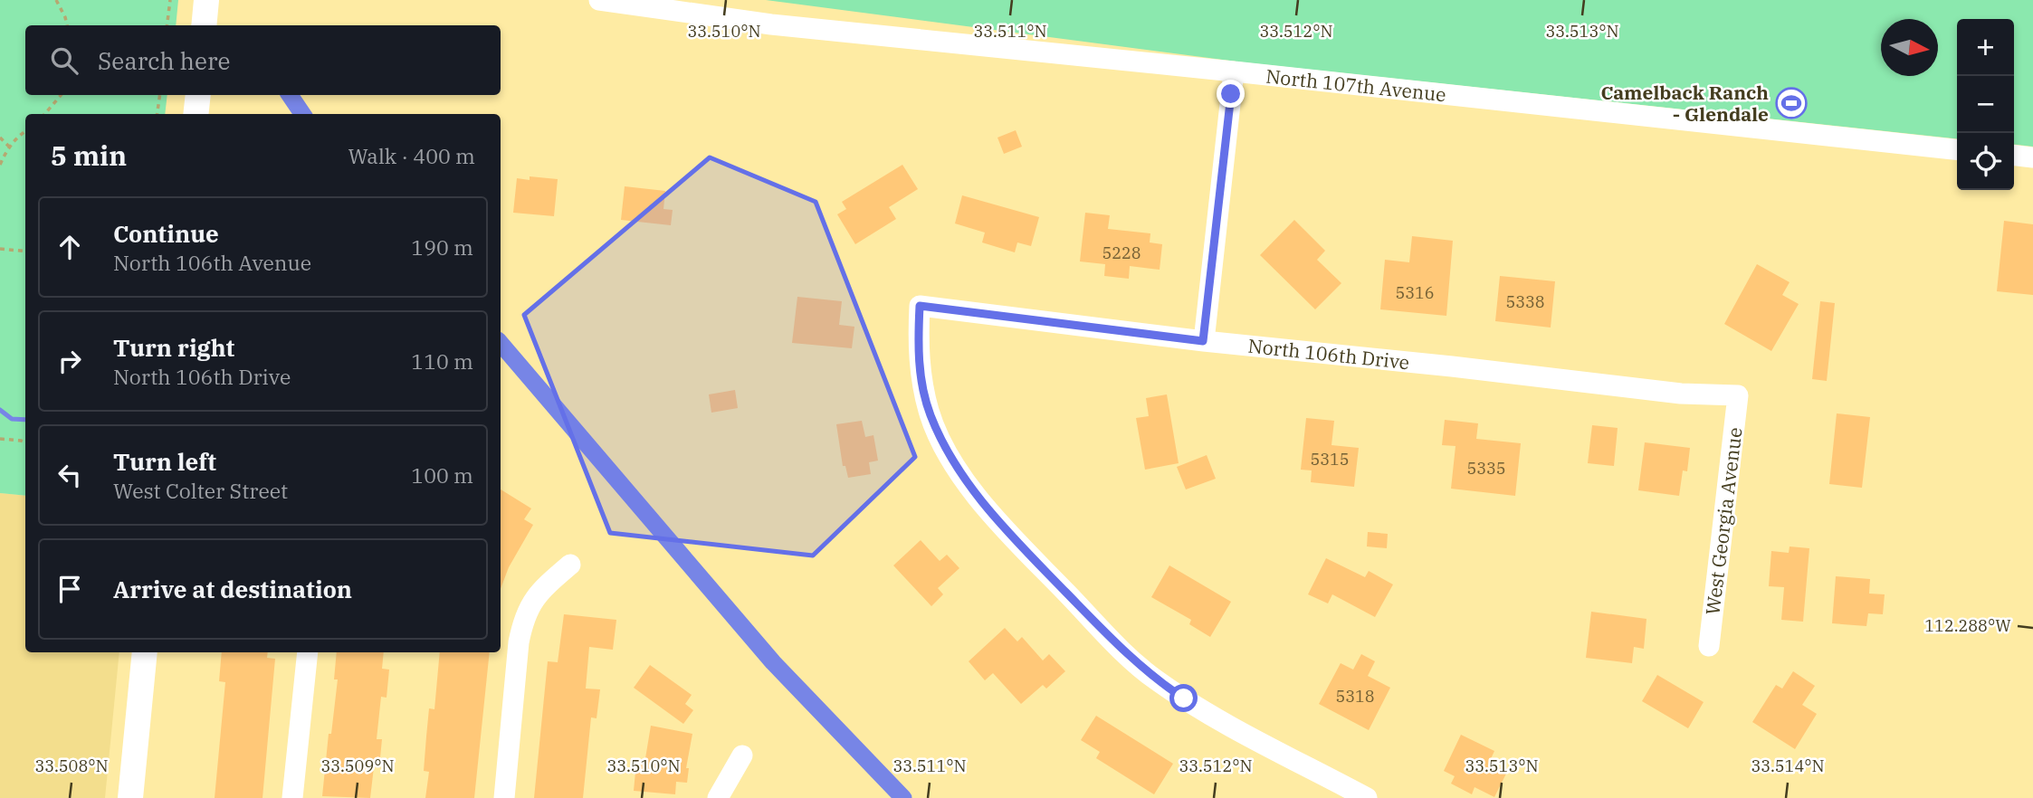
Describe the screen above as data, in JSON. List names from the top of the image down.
{
  "streets": {
    "street": ["North 107th Avenue", "North 106th Drive", "West Georgia Avenue"]
  },
  "crossings": [
    ["North 106th Drive", "West Georgia Avenue"]
  ],
  "places": {
    "sports": ["Camelback Ranch - Glendale"]
  },
  "house_numbers": [
    "5228",
    "5316",
    "5338",
    "5315",
    "5335",
    "5318"
  ],
  "north": "right",
  "page": {
    "map_buttons": ["+", "−"],
    "search": "Search here",
    "heading": ["5 min", "Walk · 400 m"],
    "list": [
      ["Continue", "North 106th Avenue", "190 m"],
      ["Turn right", "North 106th Drive", "110 m"],
      ["Turn left", "West Colter Street", "100 m"],
      "Arrive at destination"
    ]
  },
  "coordinates": [
    "33.510°N",
    "33.511°N",
    "33.512°N",
    "33.513°N",
    "112.288°W",
    "33.508°N",
    "33.509°N",
    "33.514°N"
  ]
}
